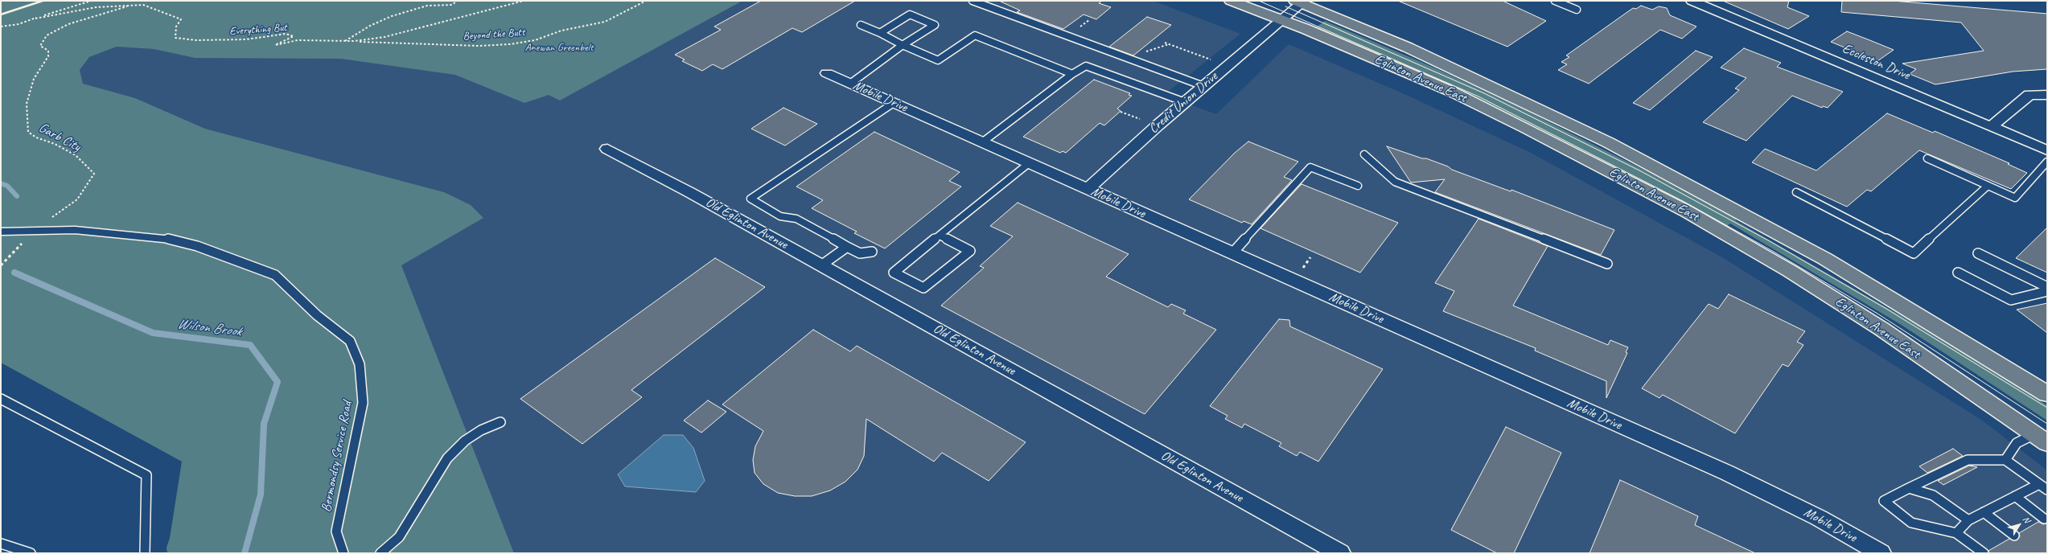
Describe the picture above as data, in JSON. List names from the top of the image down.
{
  "streets": {
    "main road": ["Eglinton Avenue East"],
    "street": [
      "Eccleston Drive",
      "Mobile Drive",
      "Credit Union Drive",
      "Old Eglinton Avenue"
    ],
    "lane": ["Bermondsy Service Road"],
    "path": ["Everything But", "Beyond the Butt", "Garb City"]
  },
  "crossings": [
    ["Everything But", "Beyond the Butt"],
    ["Everything But", "Garb City"],
    ["Eglinton Avenue East", "Credit Union Drive"],
    ["Mobile Drive", "Credit Union Drive"],
    ["Garb City", "Bermondsy Service Road"]
  ],
  "water": ["Wilson Brook"],
  "parks": ["Anewan Greenbelt"],
  "north": "top right"
}
